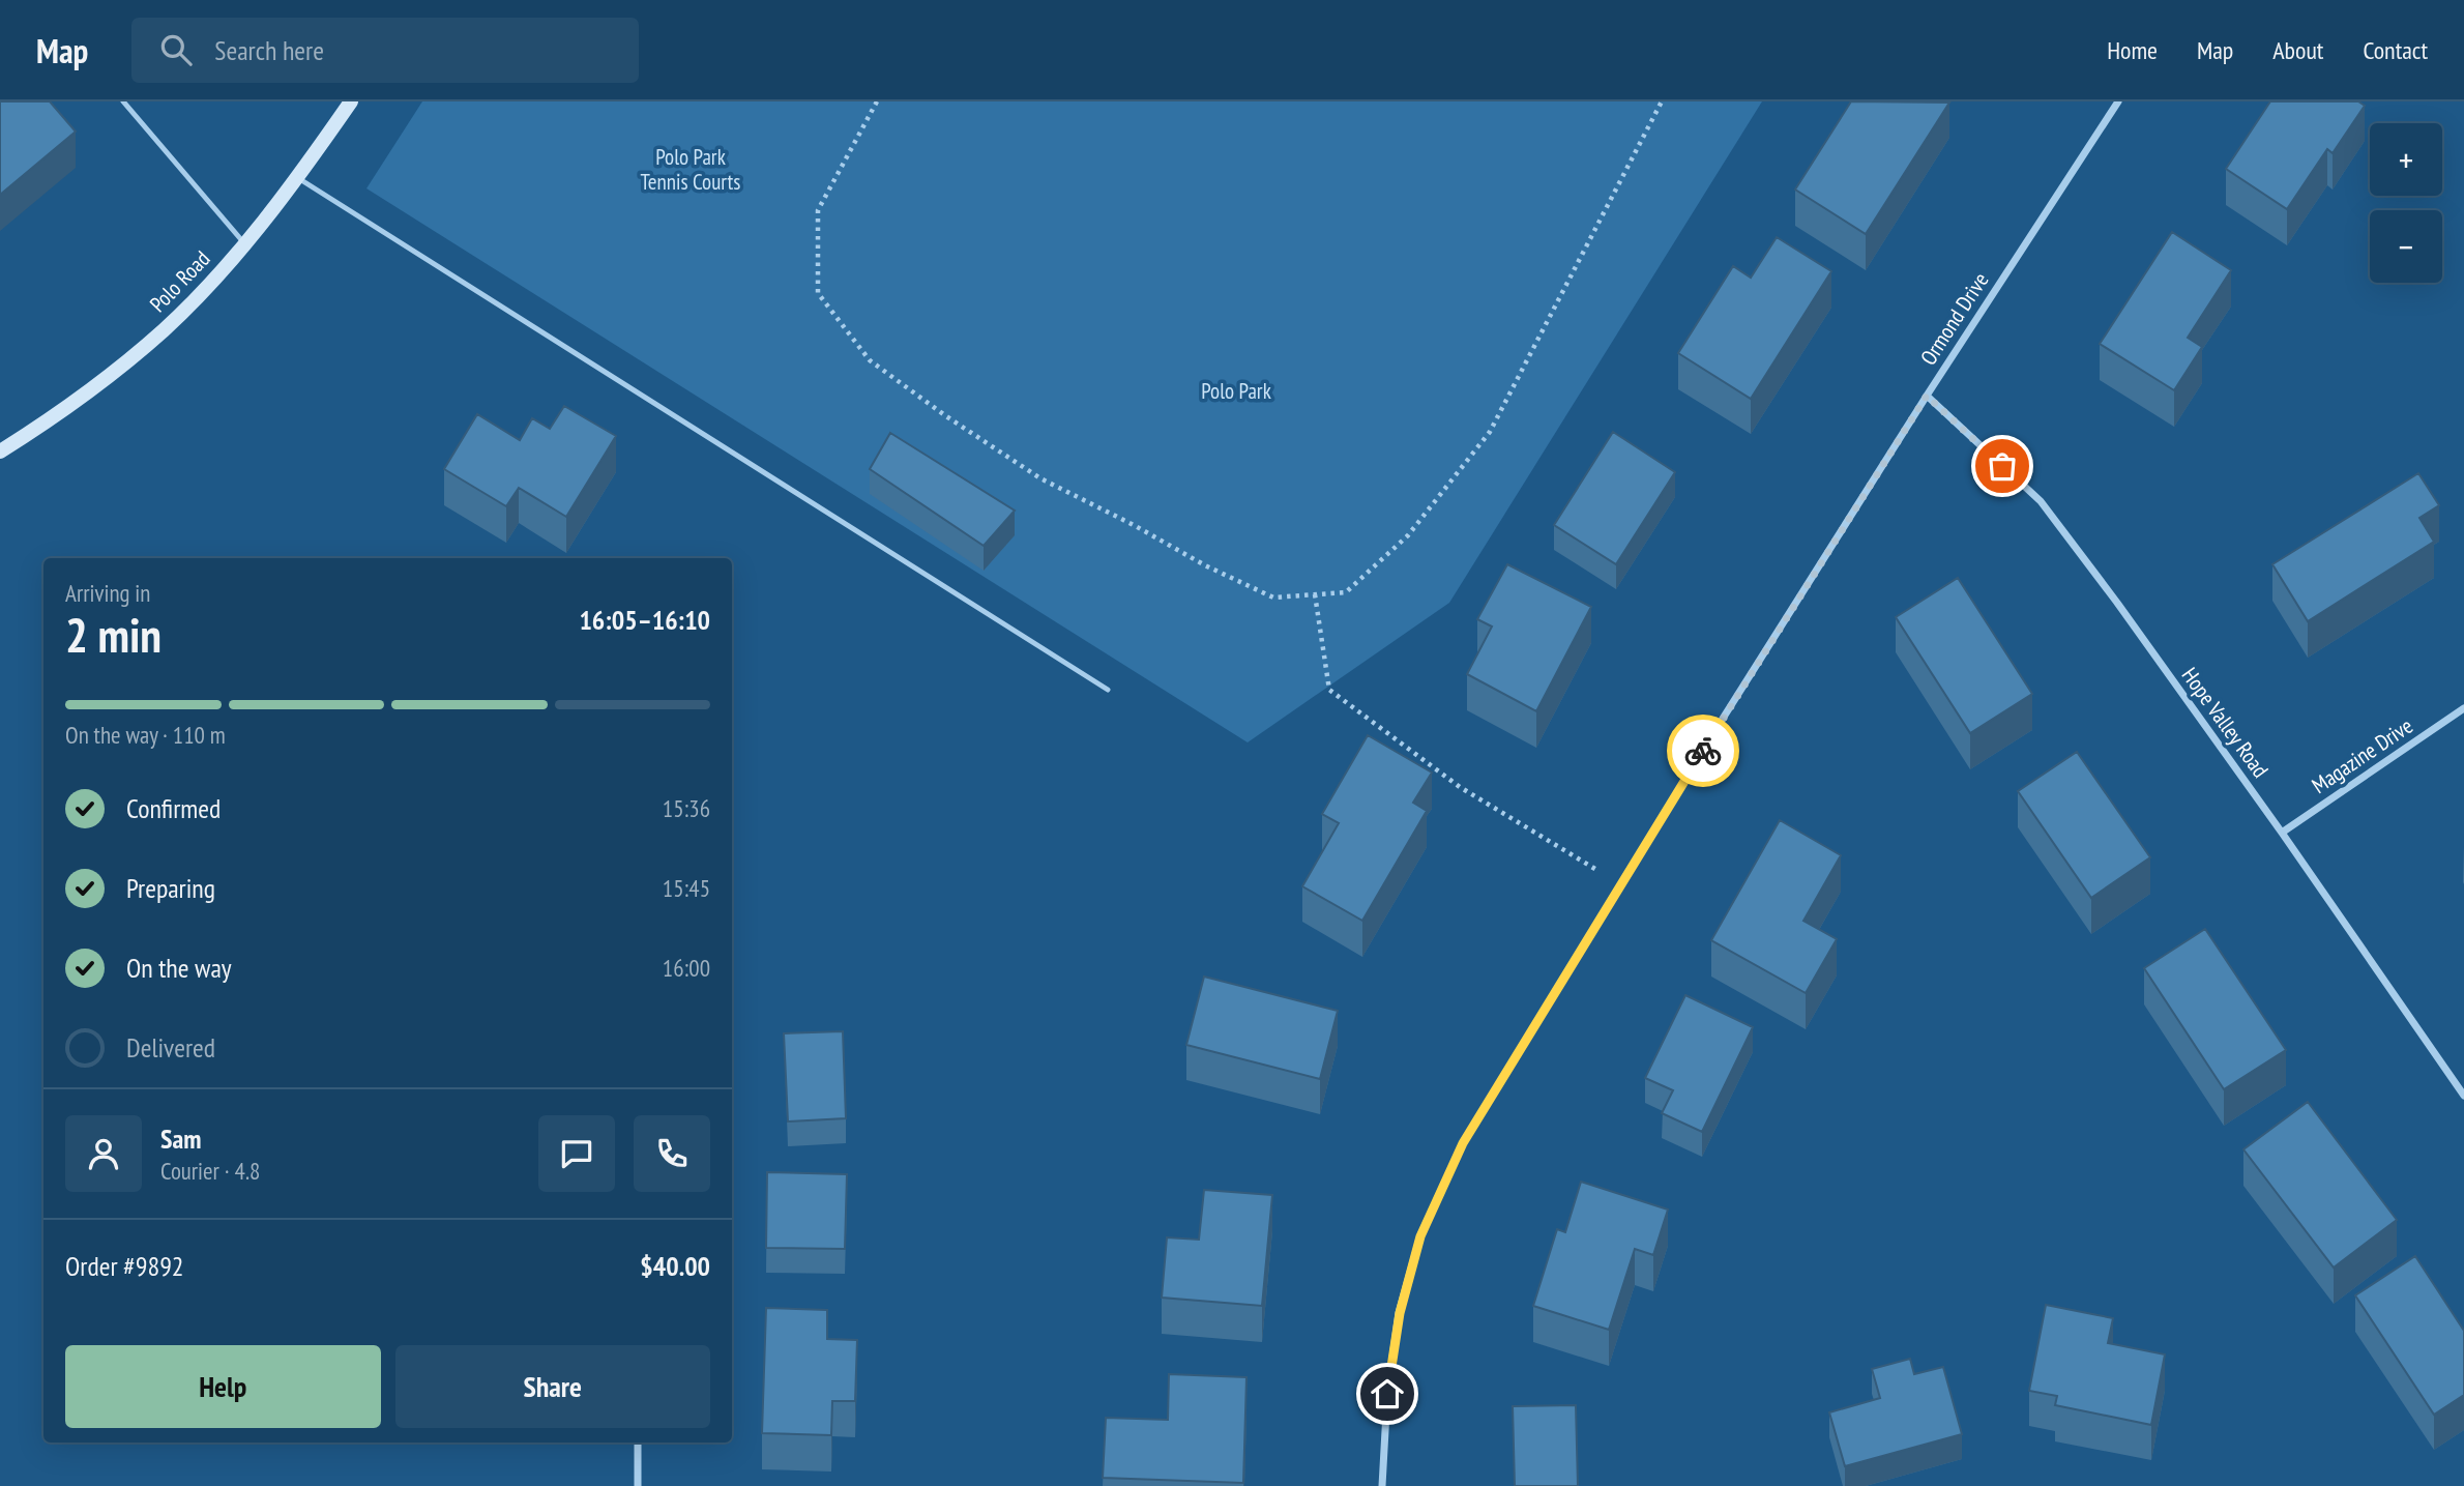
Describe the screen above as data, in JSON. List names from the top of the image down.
{
  "streets": {
    "main road": ["Polo Road"],
    "street": ["Ormond Drive", "Hope Valley Road", "Magazine Drive"]
  },
  "crossings": [
    ["Ormond Drive", "Hope Valley Road"],
    ["Hope Valley Road", "Magazine Drive"]
  ],
  "parks": ["Polo Park Tennis Courts", "Polo Park"],
  "page": {
    "header": "Map",
    "search": "Search here",
    "nav": [
      "Home",
      "Map",
      "About",
      "Contact"
    ],
    "map_buttons": ["+", "−"],
    "heading": ["2 min", "Arriving in", "16:05–16:10"],
    "panel": [
      "Sam",
      "Courier · 4.8",
      "Order #9892",
      "$40.00"
    ],
    "bar": "On the way · 110 m",
    "list": [
      ["Confirmed", "15:36"],
      ["Preparing", "15:45"],
      ["On the way", "16:00"],
      "Delivered"
    ],
    "buttons": ["Help", "Share"]
  }
}
